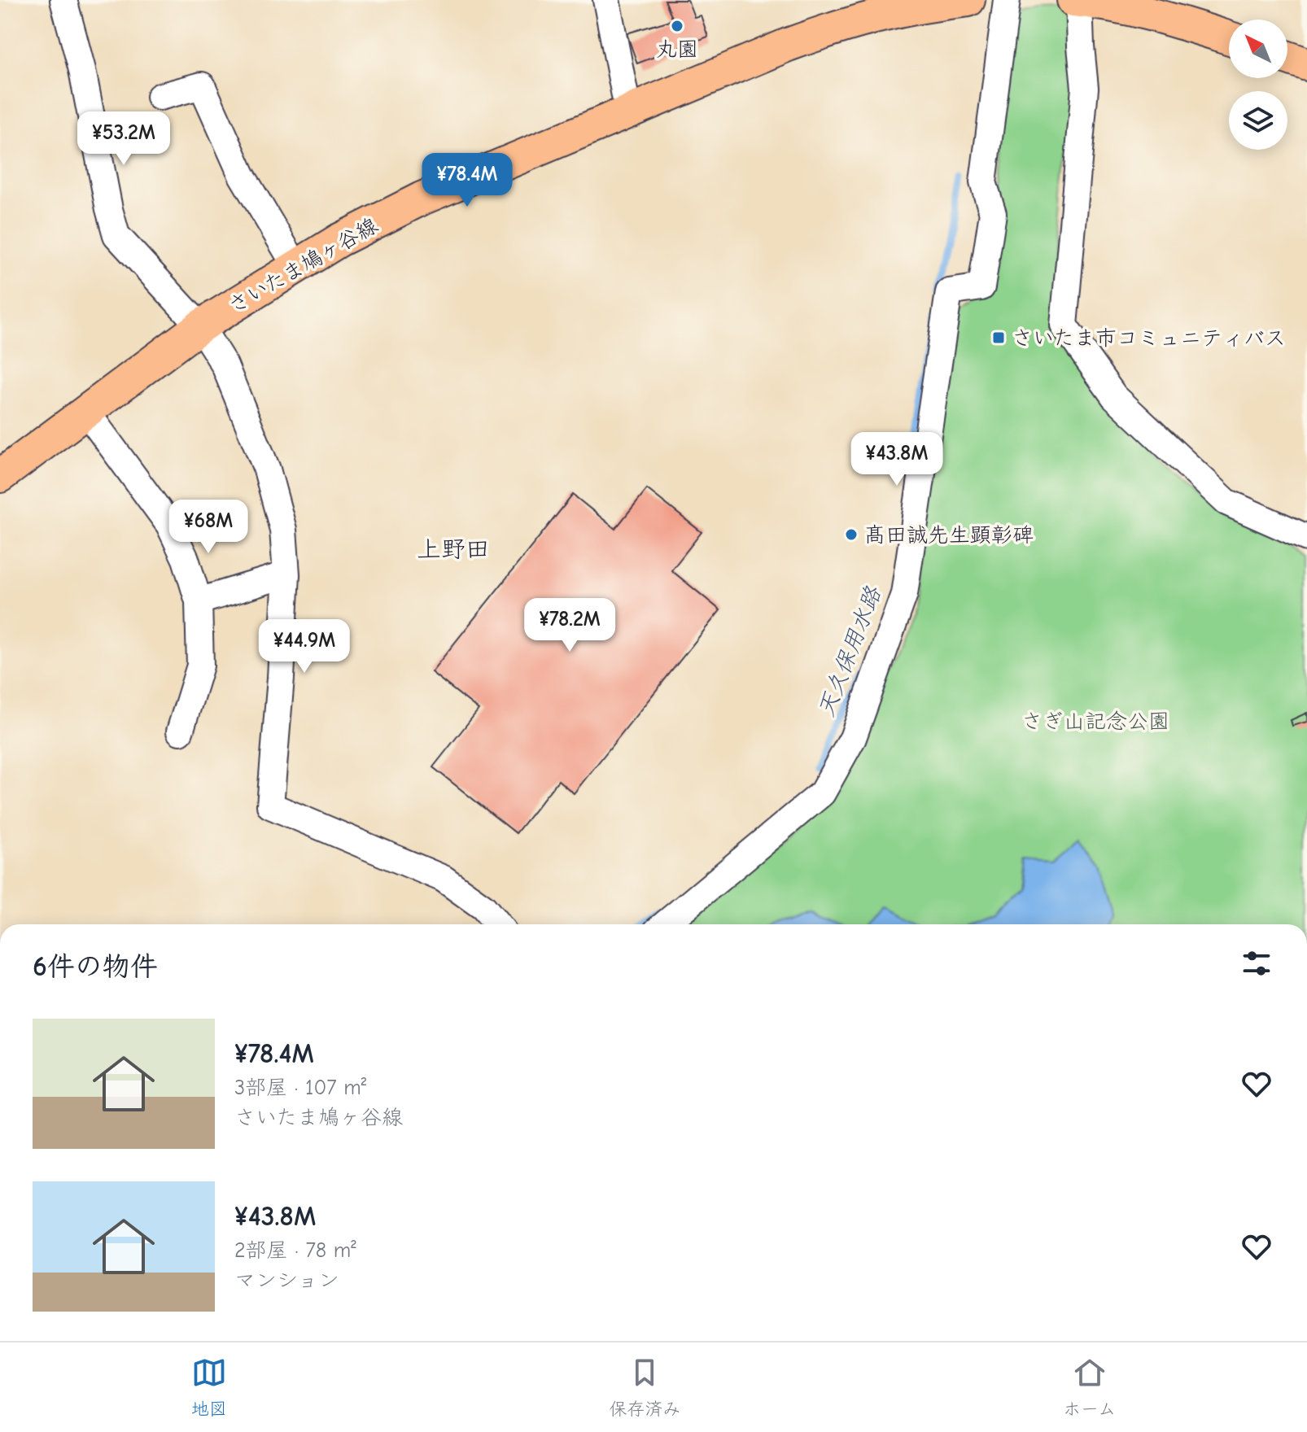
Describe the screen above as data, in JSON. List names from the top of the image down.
{
  "streets": {
    "main road": ["さいたま鳩ヶ谷線"]
  },
  "districts": ["上野田"],
  "water": ["天久保用水路"],
  "parks": ["さぎ山記念公園"],
  "places": {
    "other": ["丸園", "髙田誠先生顕彰碑"],
    "transit": ["さいたま市コミュニティバス"]
  },
  "north": "top left",
  "page": {
    "price": [
      "¥53.2M",
      "¥78.4M",
      "¥43.8M",
      "¥68M",
      "¥78.2M",
      "¥44.9M"
    ],
    "heading": "6件の物件",
    "list": [
      {
        "name": "¥78.4M",
        "note": "3部屋 · 107 m² · さいたま鳩ヶ谷線"
      },
      {
        "name": "¥43.8M",
        "note": "2部屋 · 78 m² · マンション"
      }
    ],
    "tabs": ["地図", "保存済み", "ホーム"]
  }
}
